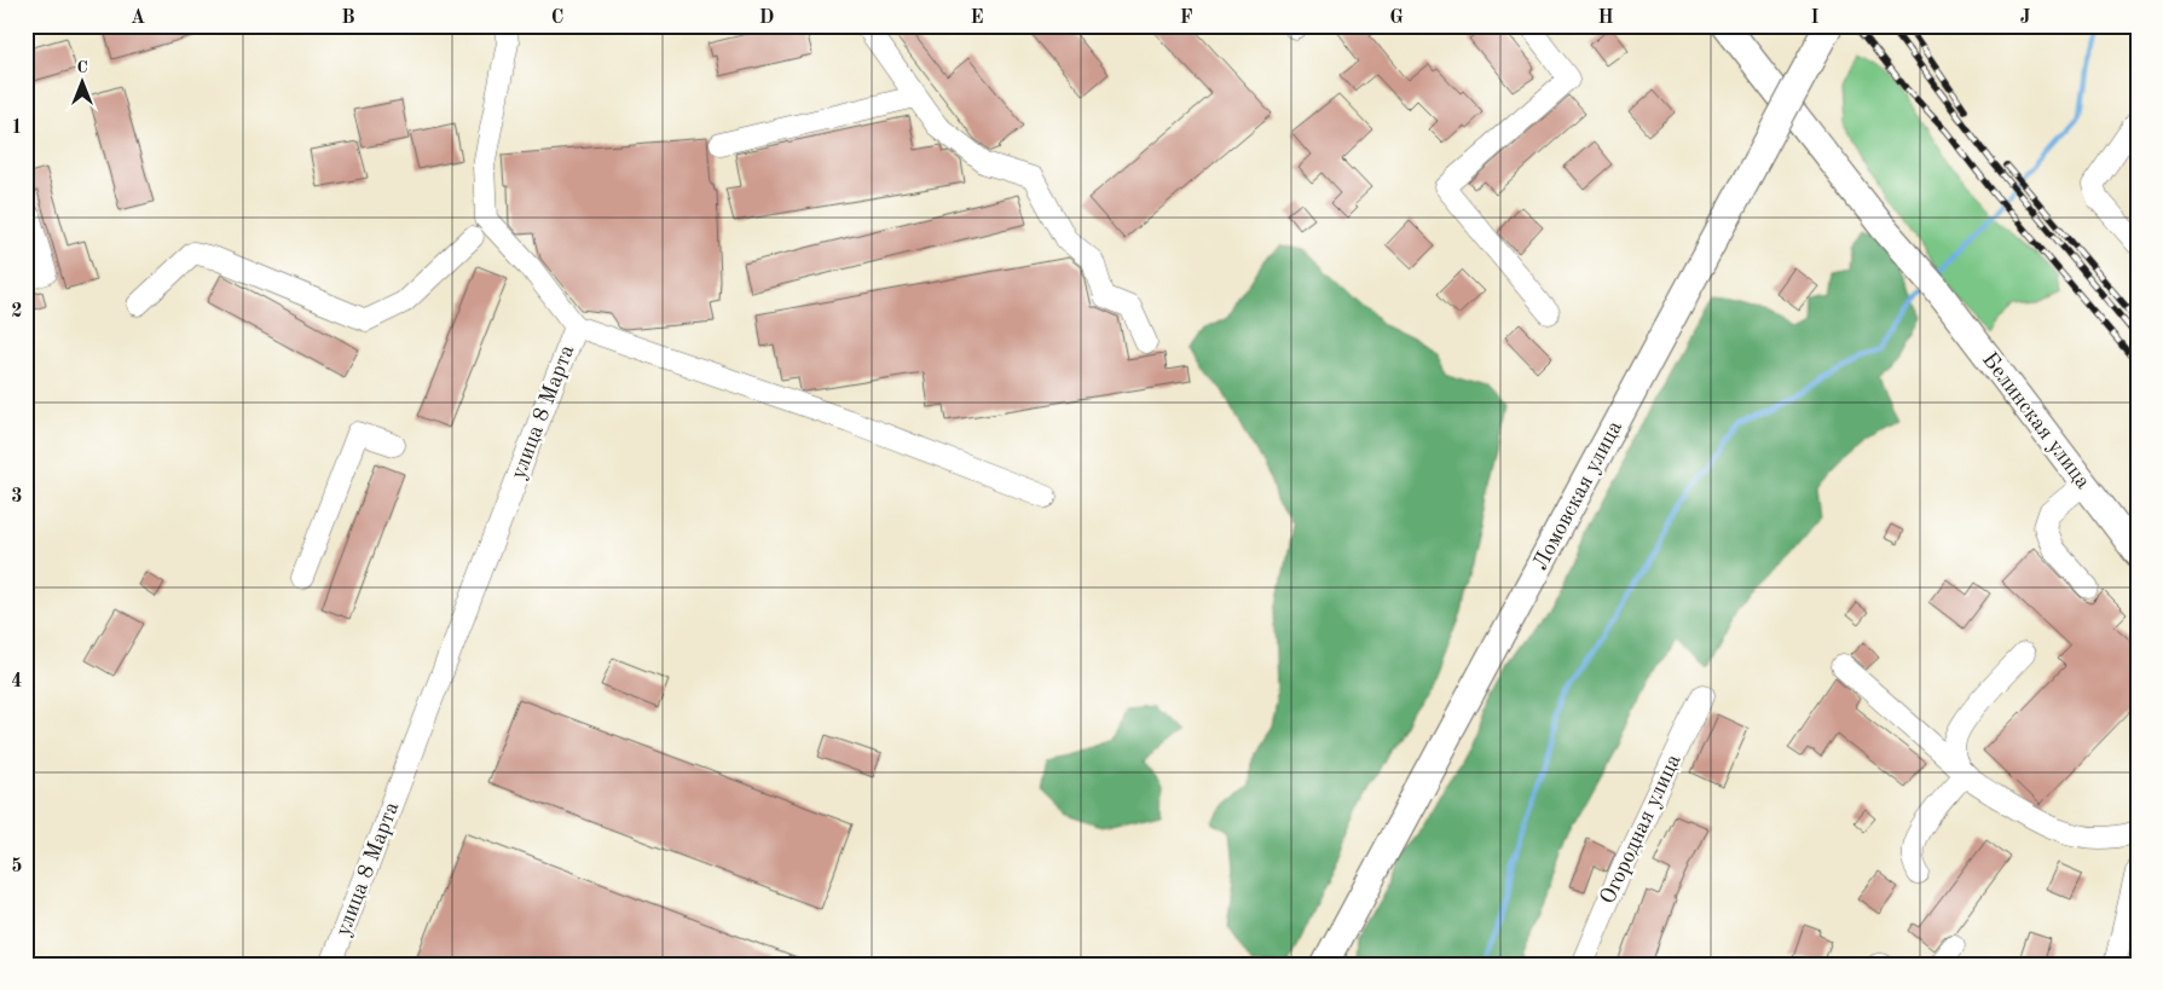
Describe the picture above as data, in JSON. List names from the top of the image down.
{
  "streets": {
    "main road": ["Белинская улица", "Ломовская улица"],
    "street": ["улица 8 Марта", "Огородная улица"]
  },
  "north": "top",
  "grid": {
    "columns": [
      "A",
      "B",
      "C",
      "D",
      "E",
      "F",
      "G",
      "H",
      "I",
      "J"
    ],
    "rows": [
      "1",
      "2",
      "3",
      "4",
      "5"
    ]
  }
}
